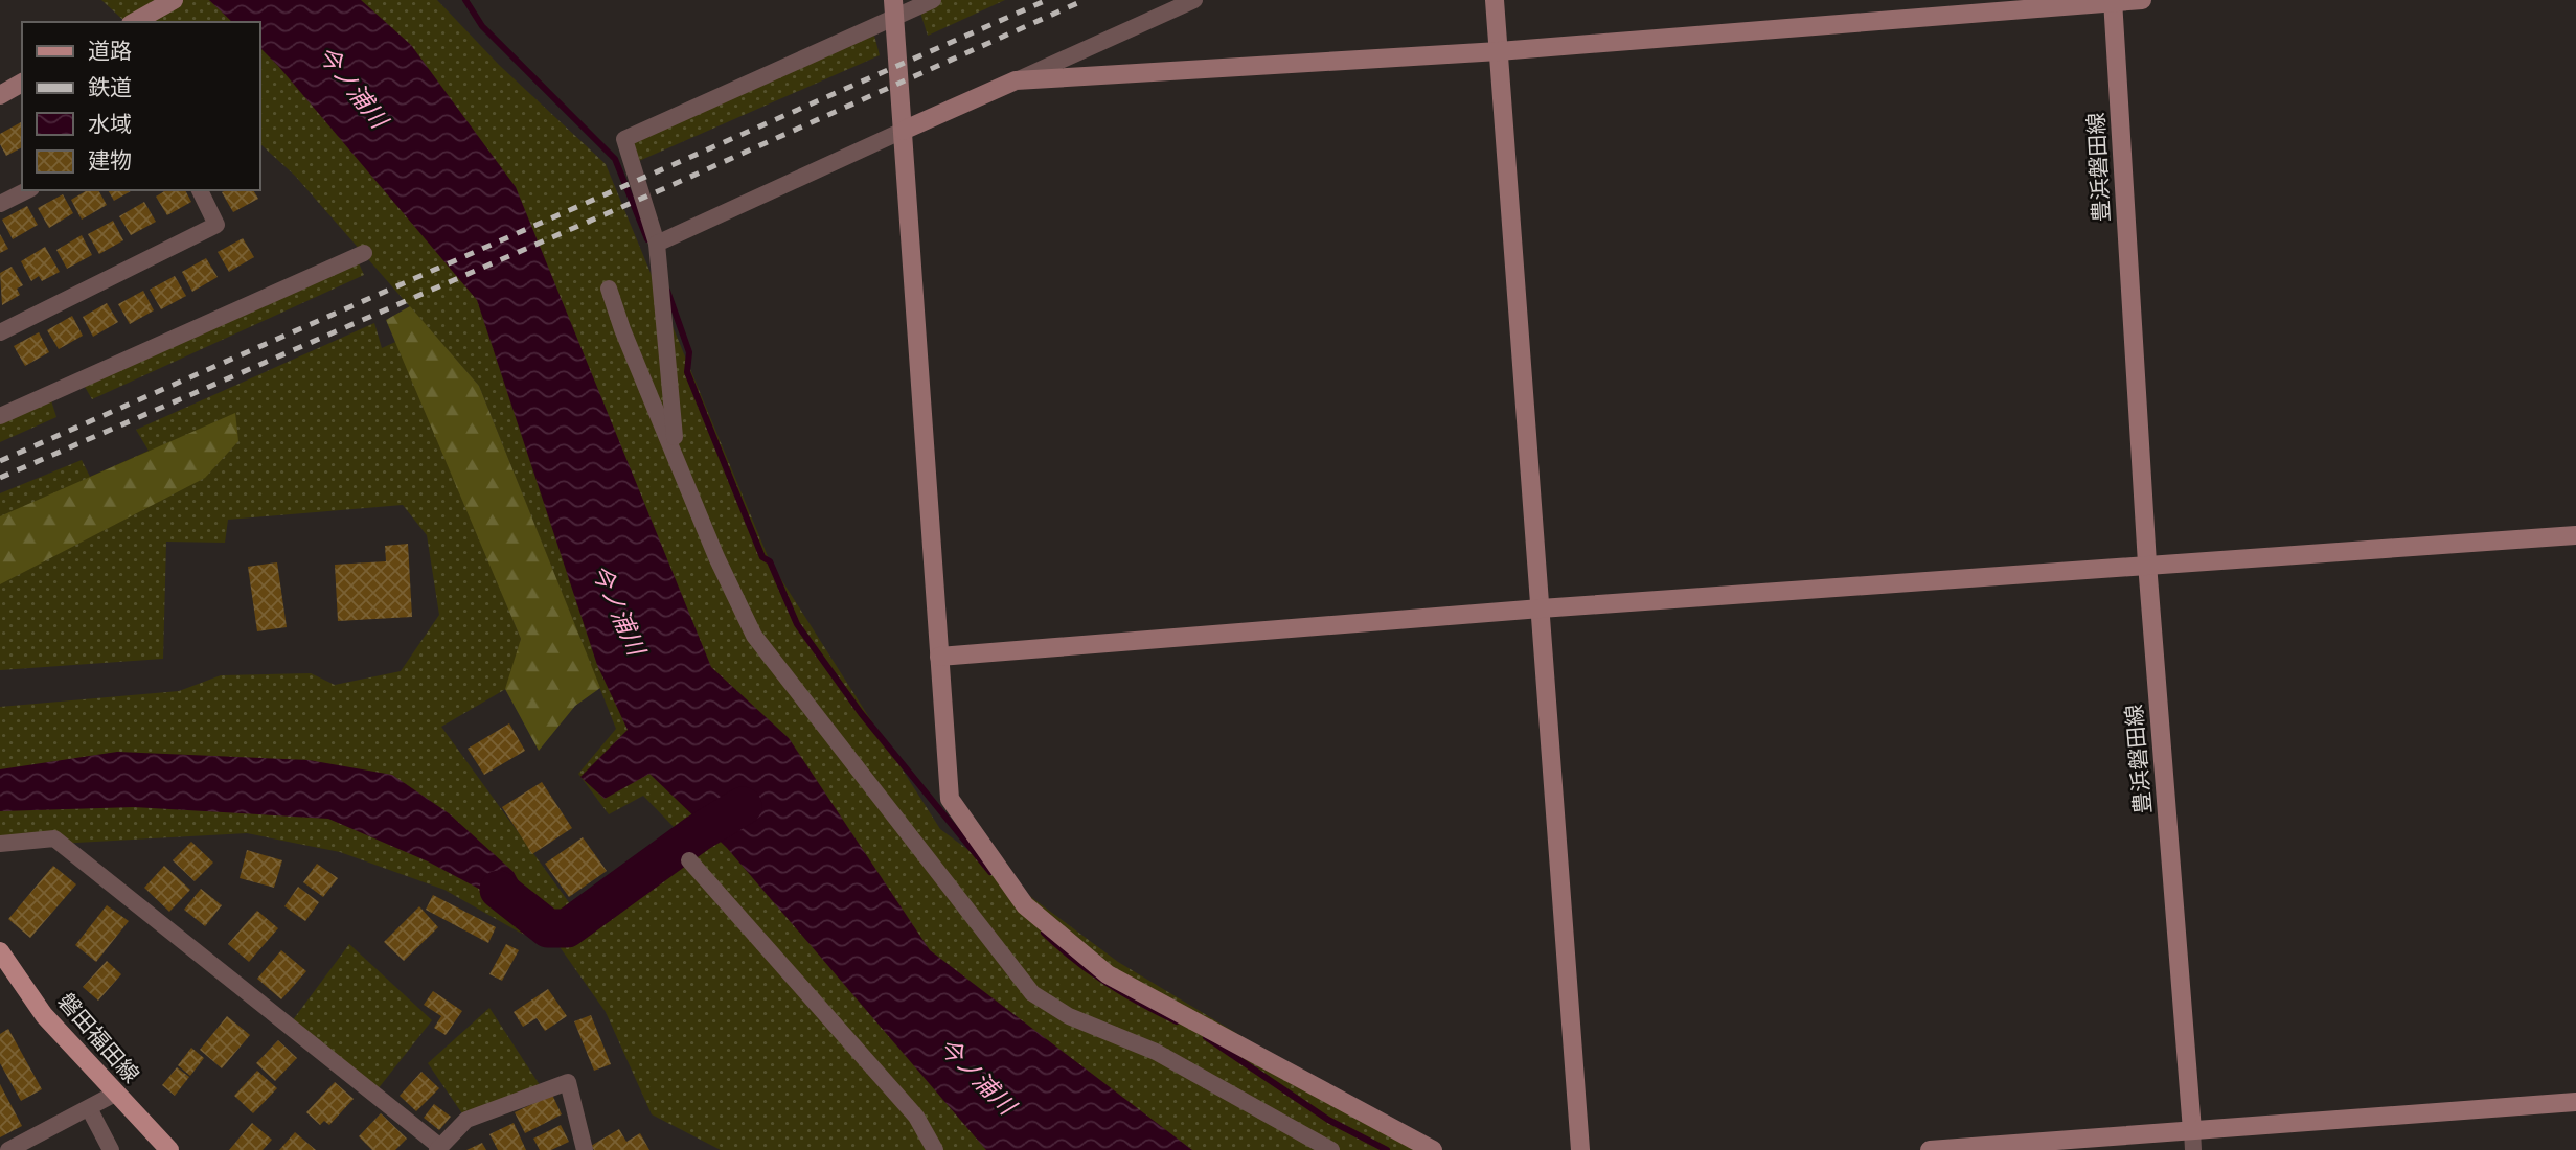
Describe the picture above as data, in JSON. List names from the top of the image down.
{
  "streets": {
    "main road": ["磐田福田線"],
    "street": ["豊浜磐田線"]
  },
  "water": ["今ノ浦川"],
  "legend": [
    "道路",
    "鉄道",
    "水域",
    "建物"
  ]
}
